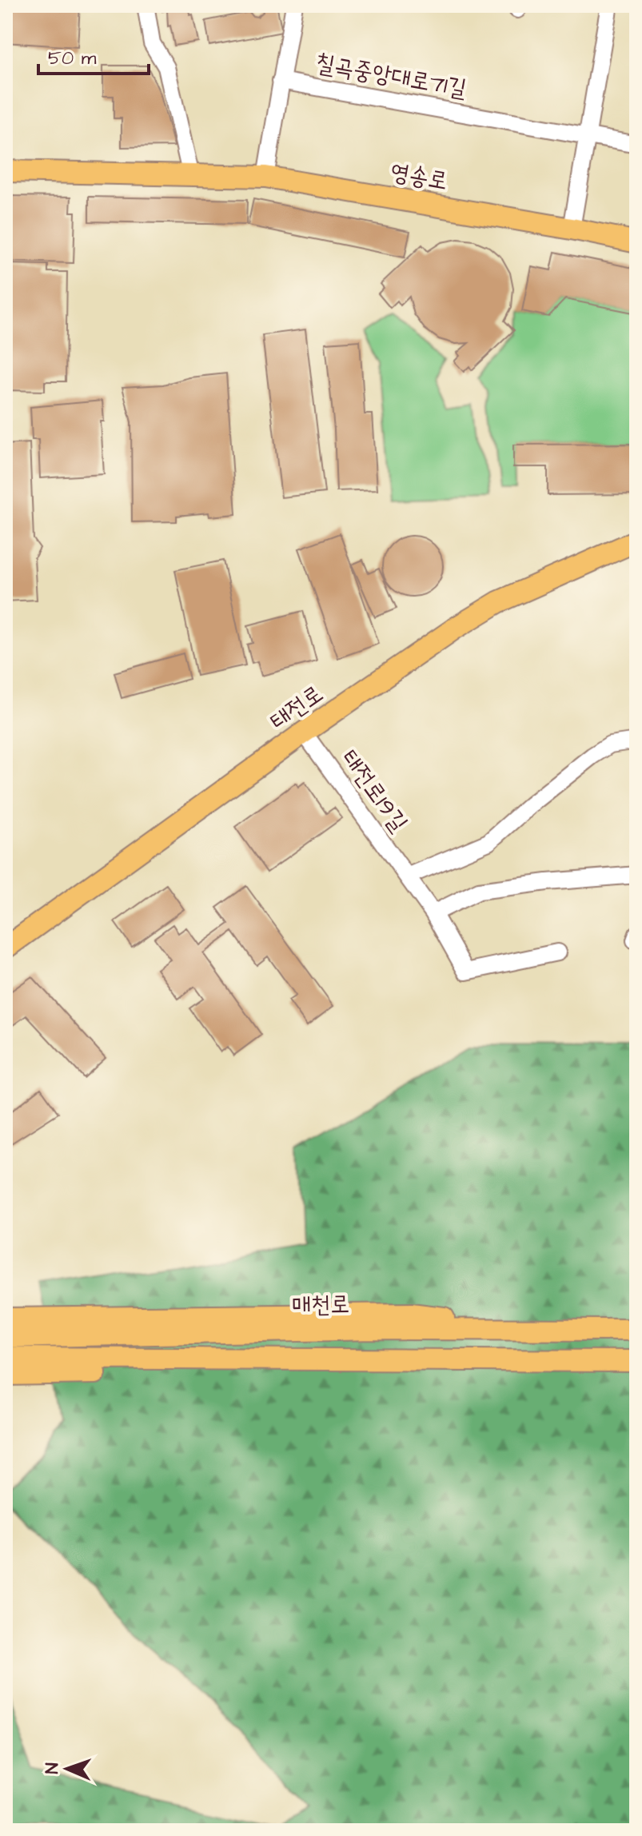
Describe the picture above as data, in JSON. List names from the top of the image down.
{
  "streets": {
    "main road": ["영송로", "태전로", "매천로"],
    "street": ["칠곡중앙대로71길", "태전로19길"]
  },
  "crossings": [
    ["칠곡중앙대로71길", "영송로"],
    ["태전로", "태전로19길"]
  ],
  "scale_bar": "50 m",
  "north": "left"
}
